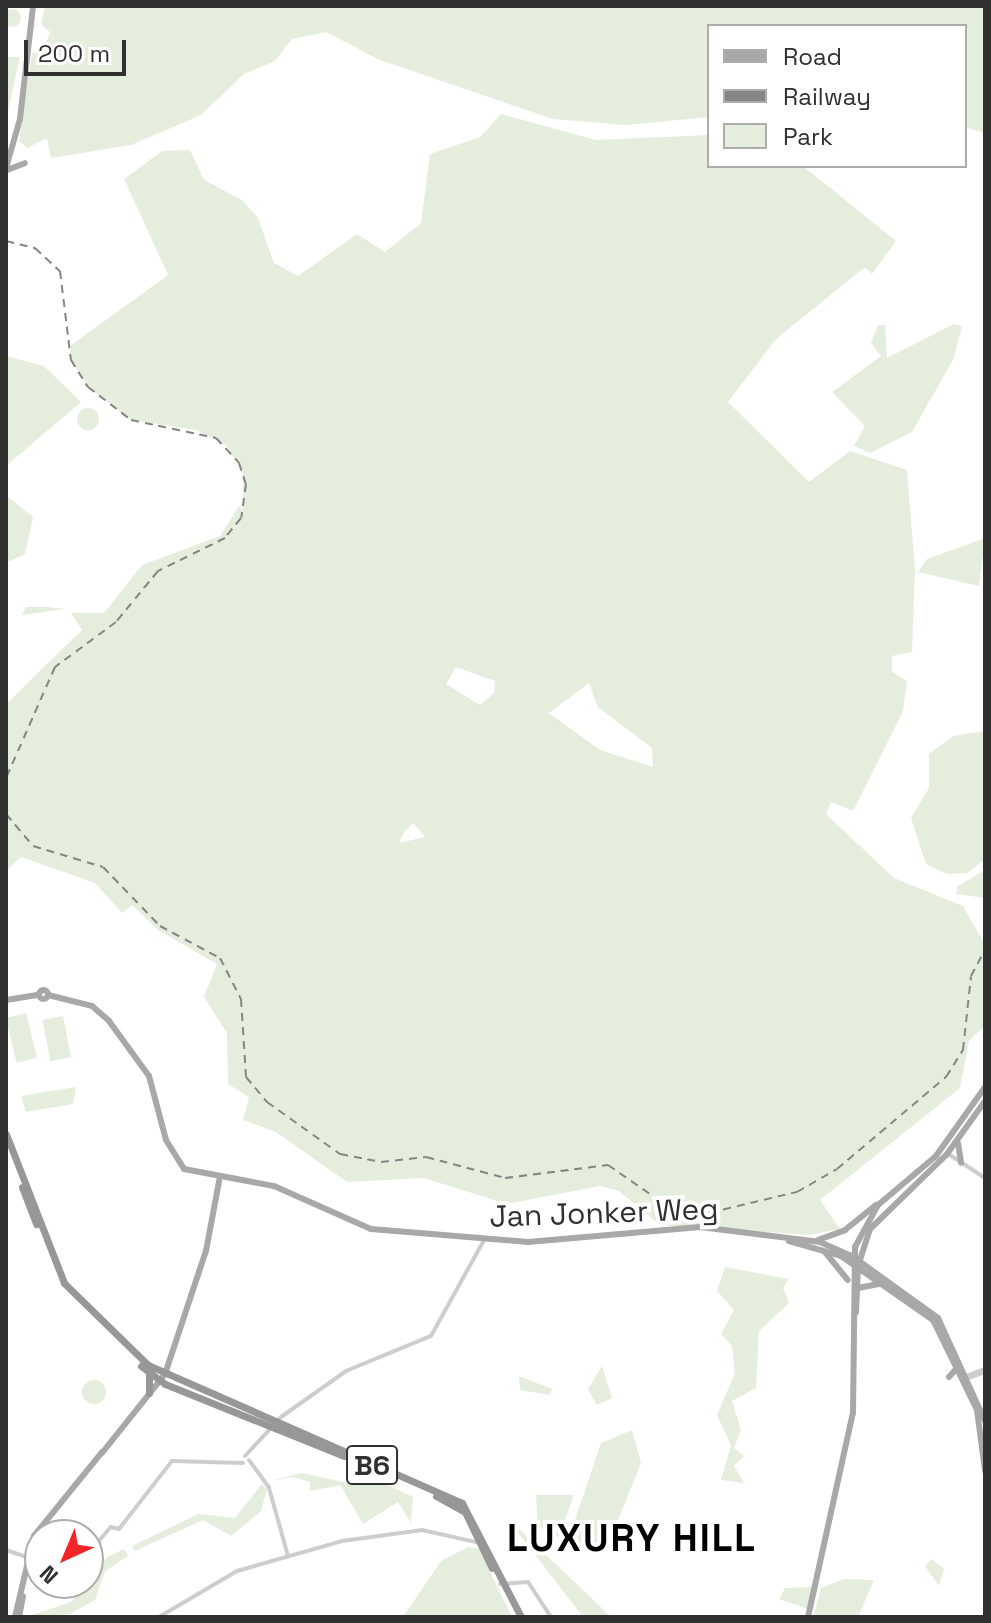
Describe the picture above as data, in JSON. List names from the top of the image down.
{
  "streets": {
    "highway": ["B6"],
    "main road": ["Jan Jonker Weg"]
  },
  "districts": ["LUXURY HILL"],
  "legend": ["Road", "Railway", "Park"],
  "scale_bar": "200 m",
  "north": "bottom left"
}
